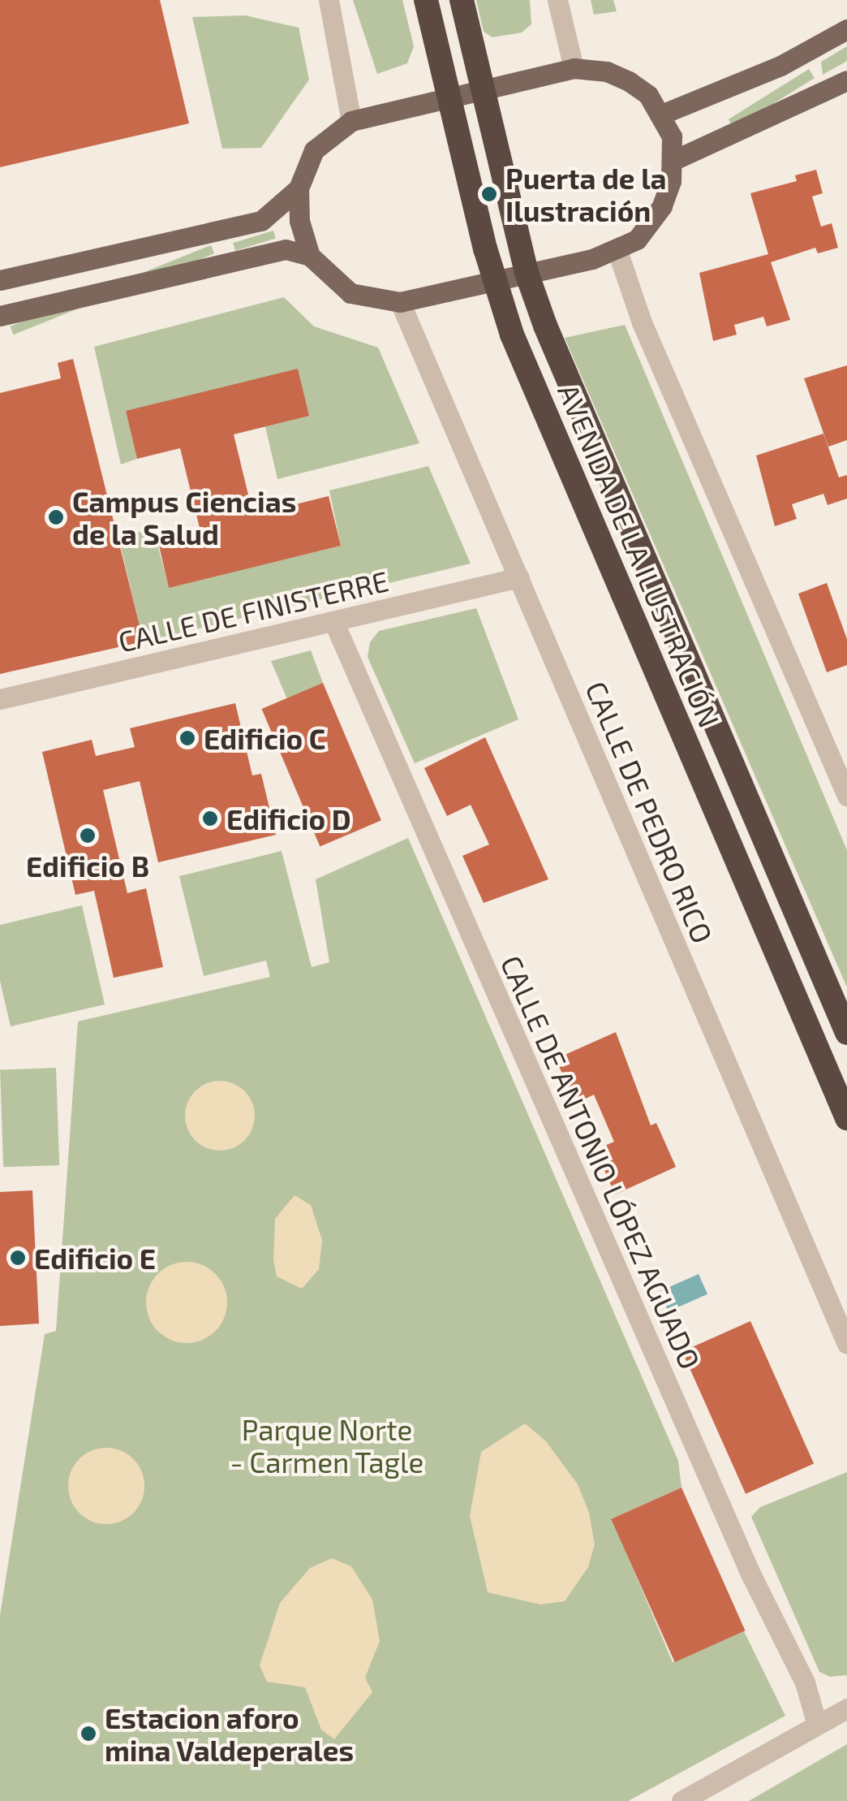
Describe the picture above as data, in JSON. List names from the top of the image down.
{
  "streets": {
    "highway": ["AVENIDA DE LA ILUSTRACIÓN"],
    "street": ["CALLE DE FINISTERRE", "CALLE DE PEDRO RICO", "CALLE DE ANTONIO LÓPEZ AGUADO"]
  },
  "crossings": [
    ["AVENIDA DE LA ILUSTRACIÓN", "CALLE DE PEDRO RICO"],
    ["CALLE DE FINISTERRE", "CALLE DE PEDRO RICO"],
    ["CALLE DE FINISTERRE", "CALLE DE ANTONIO LÓPEZ AGUADO"]
  ],
  "parks": ["Parque Norte - Carmen Tagle"],
  "places": [
    "Puerta de la Ilustración",
    "Campus Ciencias de la Salud",
    "Edificio C",
    "Edificio D",
    "Edificio B",
    "Edificio E",
    "Estacion aforo mina Valdeperales"
  ]
}
